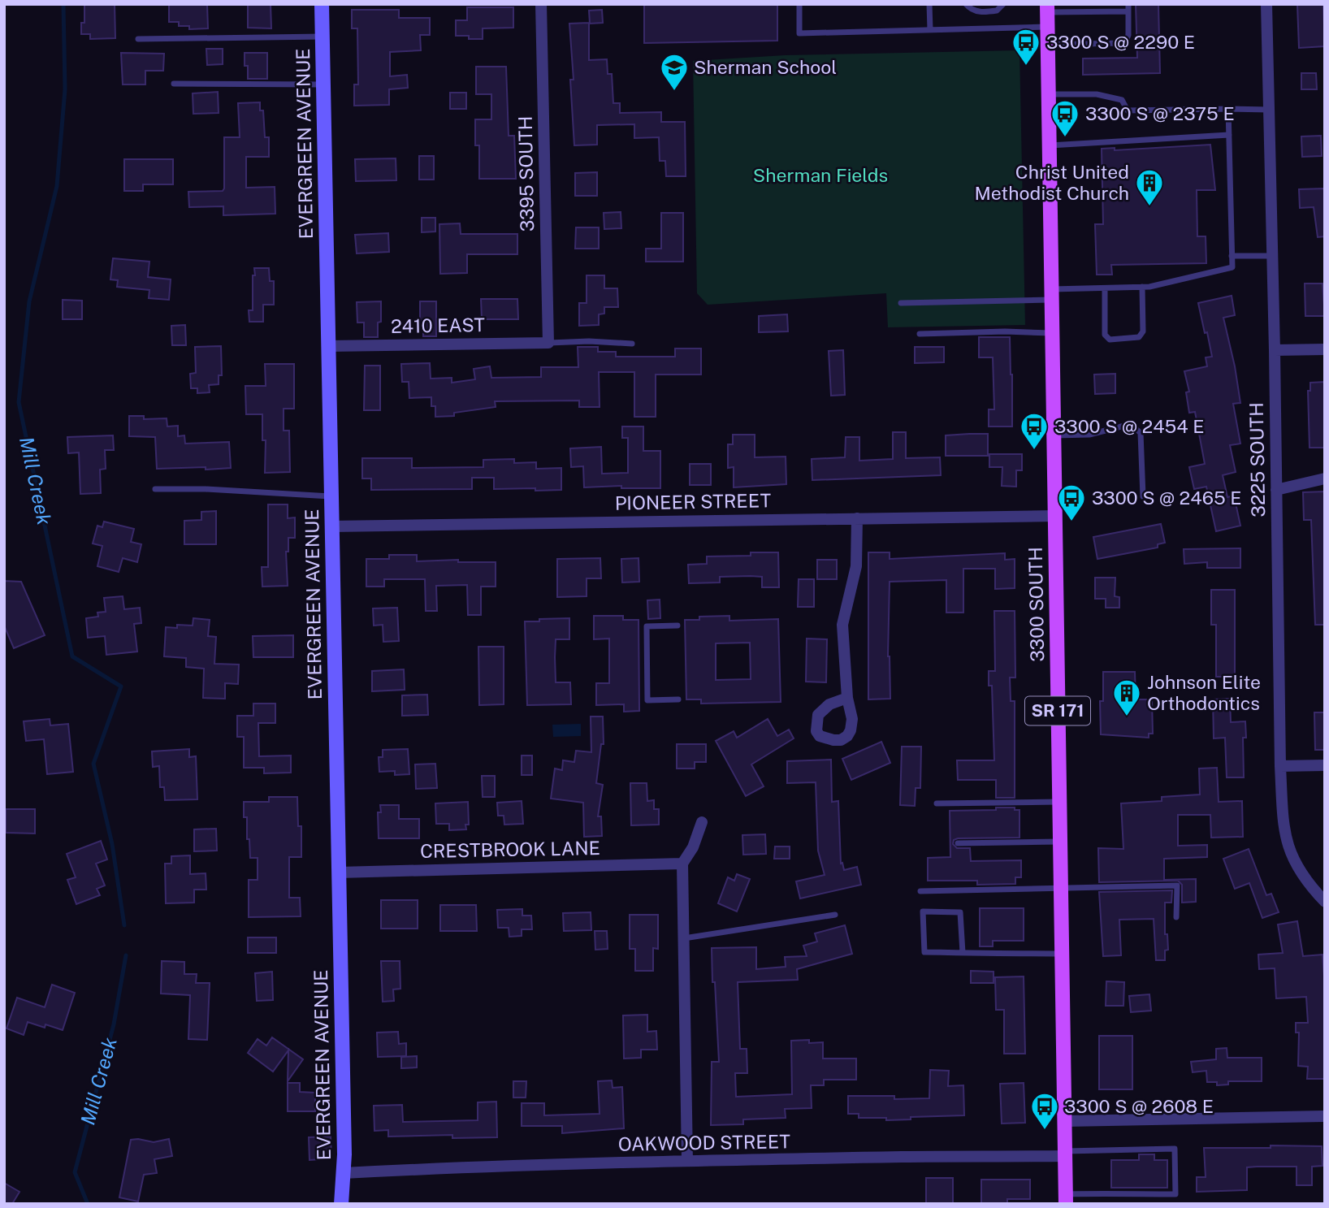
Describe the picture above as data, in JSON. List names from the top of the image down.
{
  "streets": {
    "main road": ["3300 SOUTH", "SR 171"],
    "street": [
      "EVERGREEN AVENUE",
      "3395 SOUTH",
      "2410 EAST",
      "3225 SOUTH",
      "PIONEER STREET",
      "CRESTBROOK LANE",
      "OAKWOOD STREET"
    ]
  },
  "crossings": [
    ["EVERGREEN AVENUE", "2410 EAST"],
    ["EVERGREEN AVENUE", "PIONEER STREET"],
    ["EVERGREEN AVENUE", "CRESTBROOK LANE"],
    ["EVERGREEN AVENUE", "OAKWOOD STREET"],
    ["3395 SOUTH", "2410 EAST"],
    ["PIONEER STREET", "3300 SOUTH"],
    ["3300 SOUTH", "OAKWOOD STREET"]
  ],
  "water": ["Mill Creek"],
  "parks": ["Sherman Fields"],
  "places": {
    "bus stop": [
      "3300 S @ 2290 E",
      "3300 S @ 2375 E",
      "3300 S @ 2454 E",
      "3300 S @ 2465 E",
      "3300 S @ 2608 E"
    ],
    "school or university": ["Sherman School"],
    "building": ["Christ United Methodist Church", "Johnson Elite Orthodontics"]
  }
}
